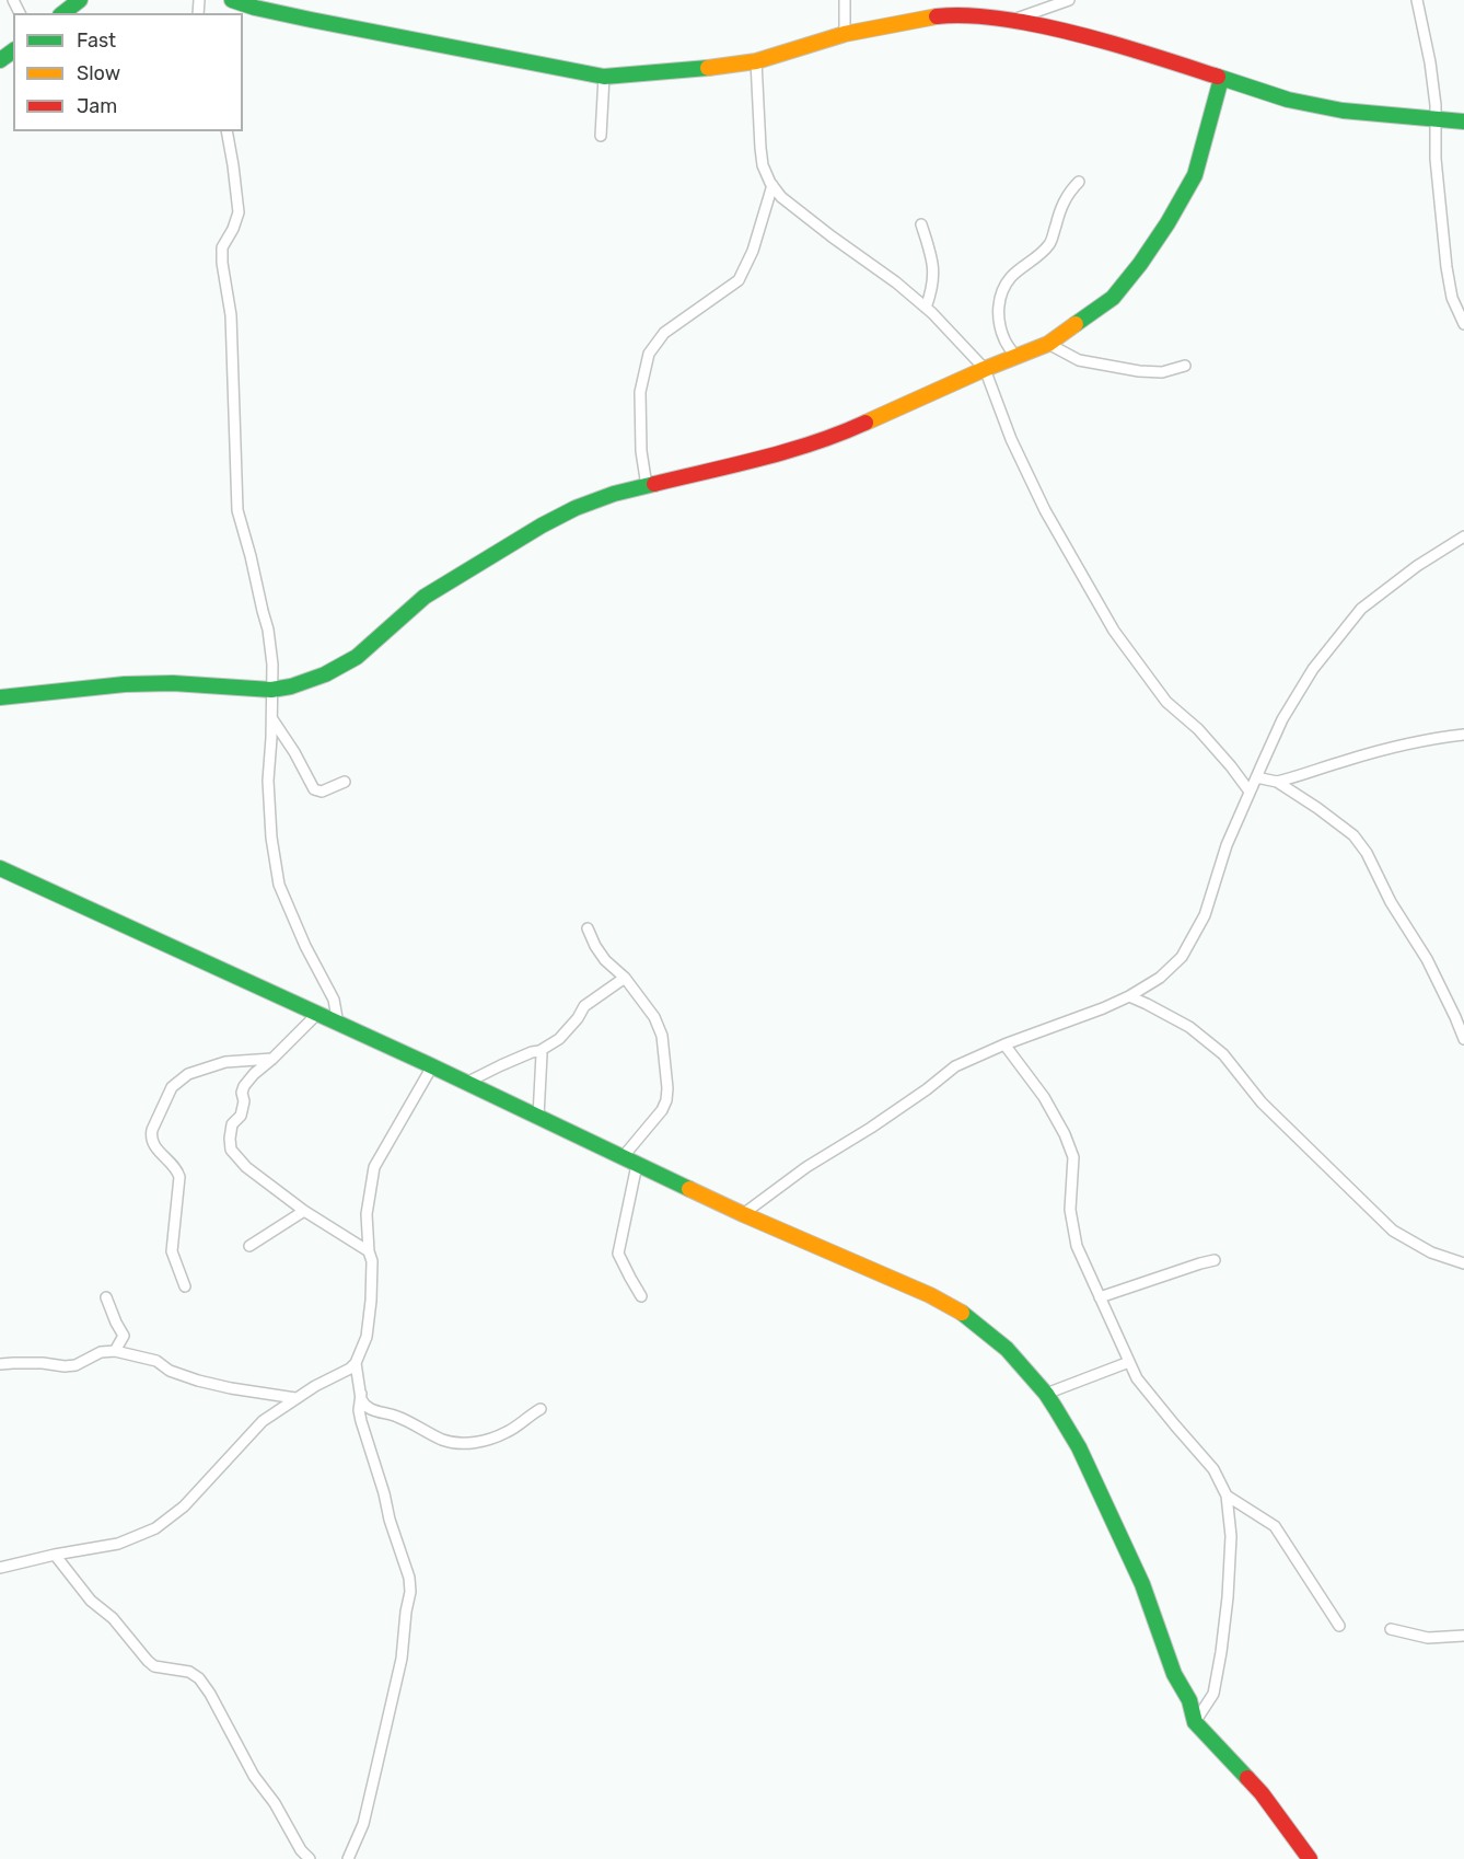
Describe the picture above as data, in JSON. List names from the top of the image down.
{
  "legend": ["Fast", "Slow", "Jam"]
}
